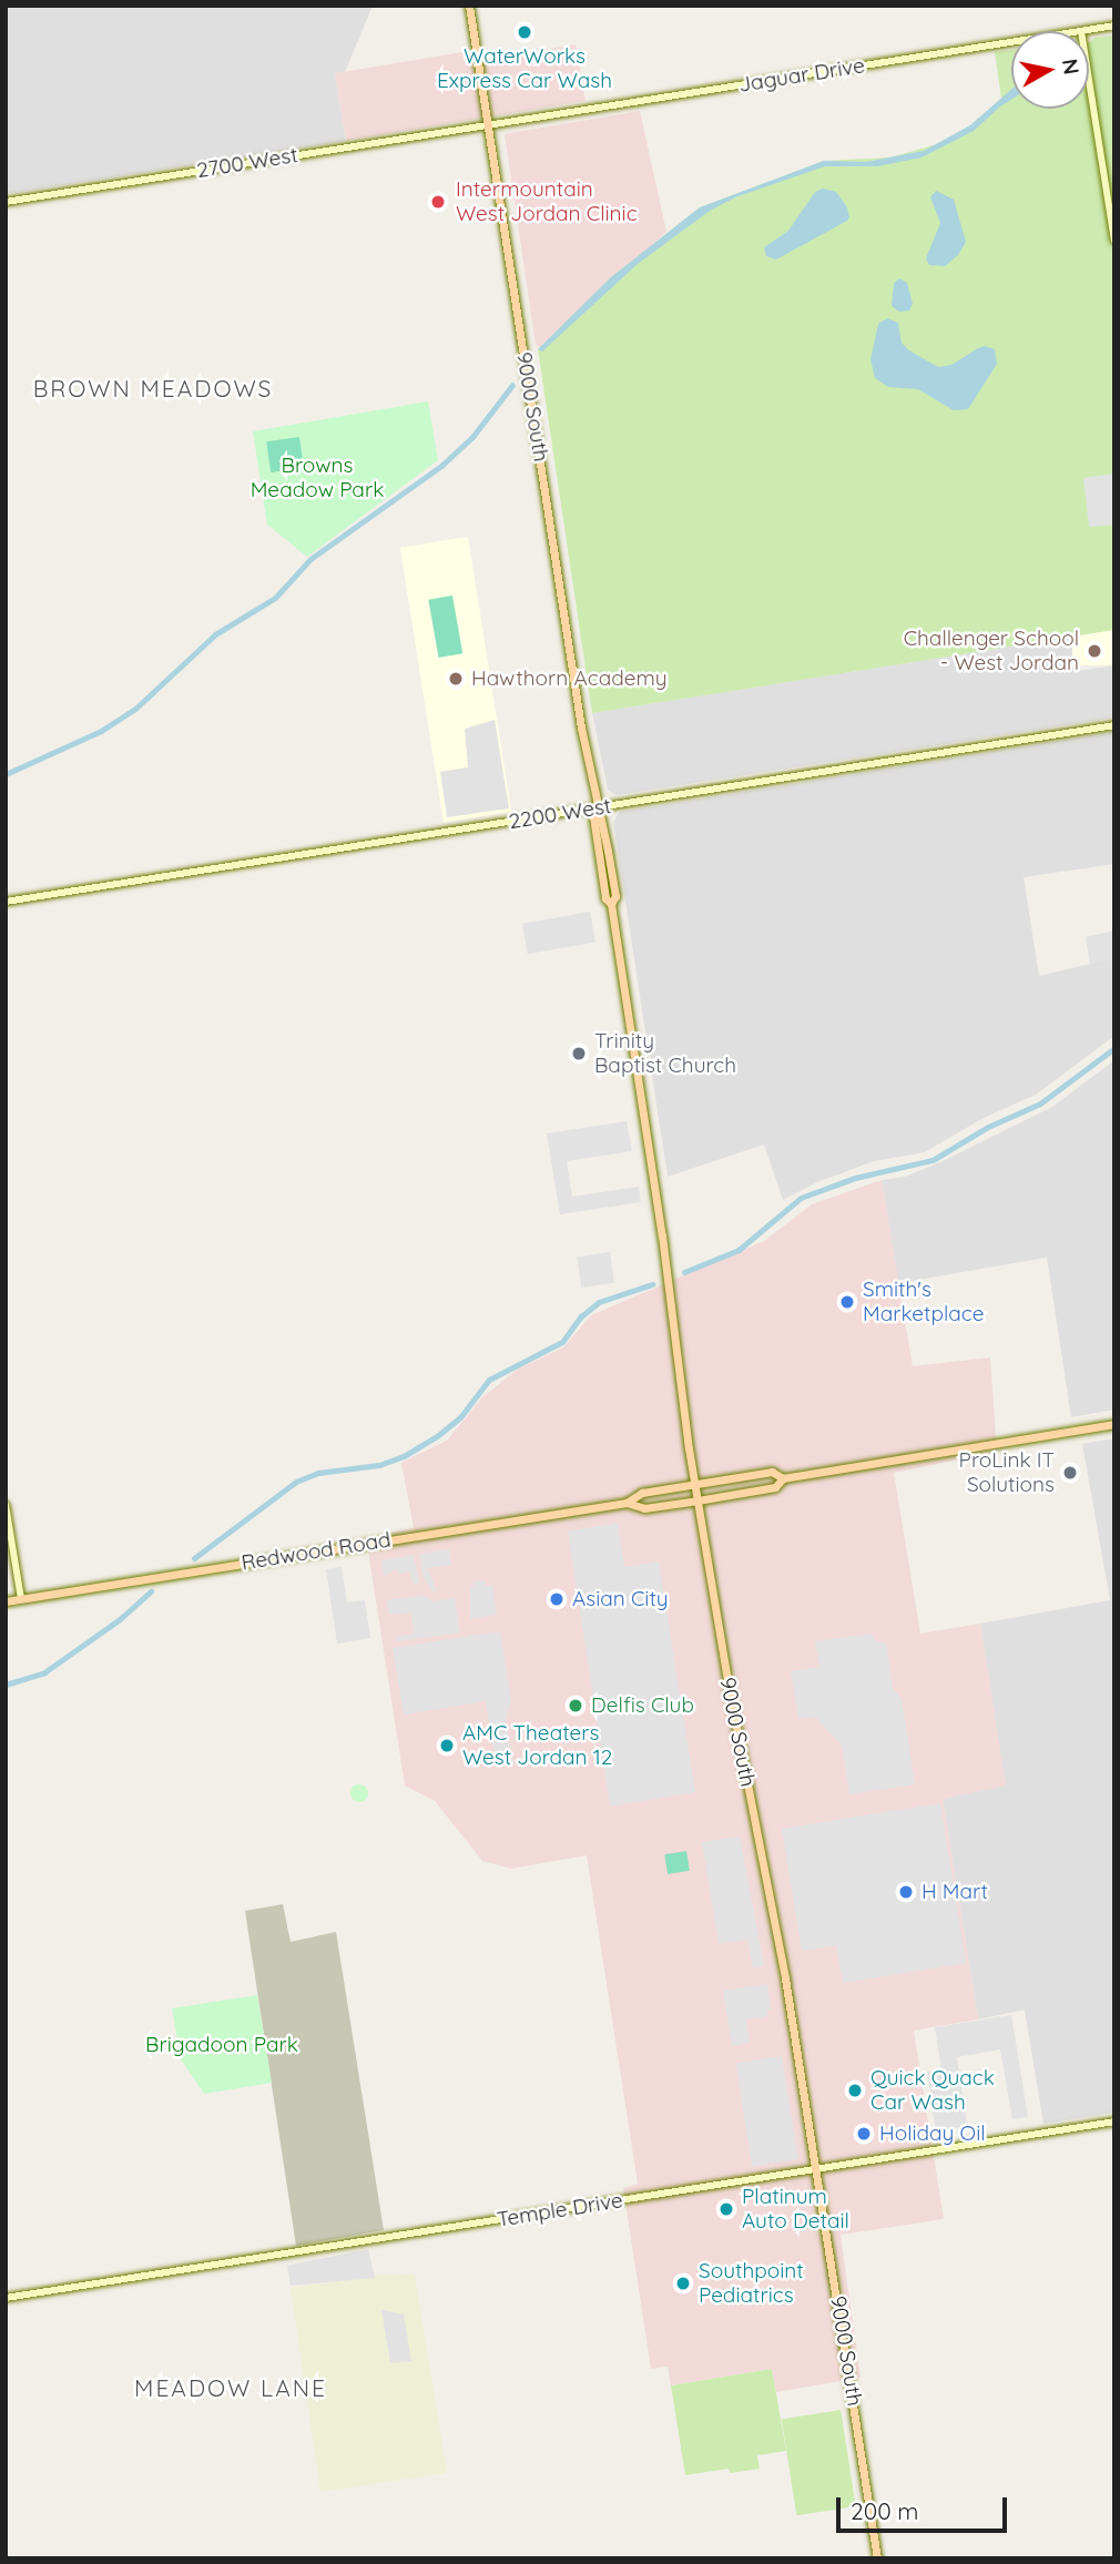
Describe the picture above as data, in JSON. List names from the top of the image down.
{
  "streets": {
    "main road": ["9000 South", "Redwood Road"],
    "street": [
      "Jaguar Drive",
      "2700 West",
      "2200 West",
      "Temple Drive"
    ]
  },
  "crossings": [
    ["Jaguar Drive", "2700 West"],
    ["Jaguar Drive", "9000 South"],
    ["2700 West", "9000 South"],
    ["9000 South", "2200 West"],
    ["9000 South", "Redwood Road"],
    ["9000 South", "Temple Drive"]
  ],
  "districts": ["BROWN MEADOWS", "MEADOW LANE"],
  "parks": ["Browns Meadow Park", "Brigadoon Park"],
  "places": [
    "WaterWorks Express Car Wash",
    "Intermountain West Jordan Clinic",
    "Challenger School - West Jordan",
    "Hawthorn Academy",
    "Trinity Baptist Church",
    "Smith's Marketplace",
    "ProLink IT Solutions",
    "Asian City",
    "Delfis Club",
    "AMC Theaters West Jordan 12",
    "H Mart",
    "Quick Quack Car Wash",
    "Holiday Oil",
    "Platinum Auto Detail",
    "Southpoint Pediatrics"
  ],
  "scale_bar": "200 m",
  "north": "right"
}
